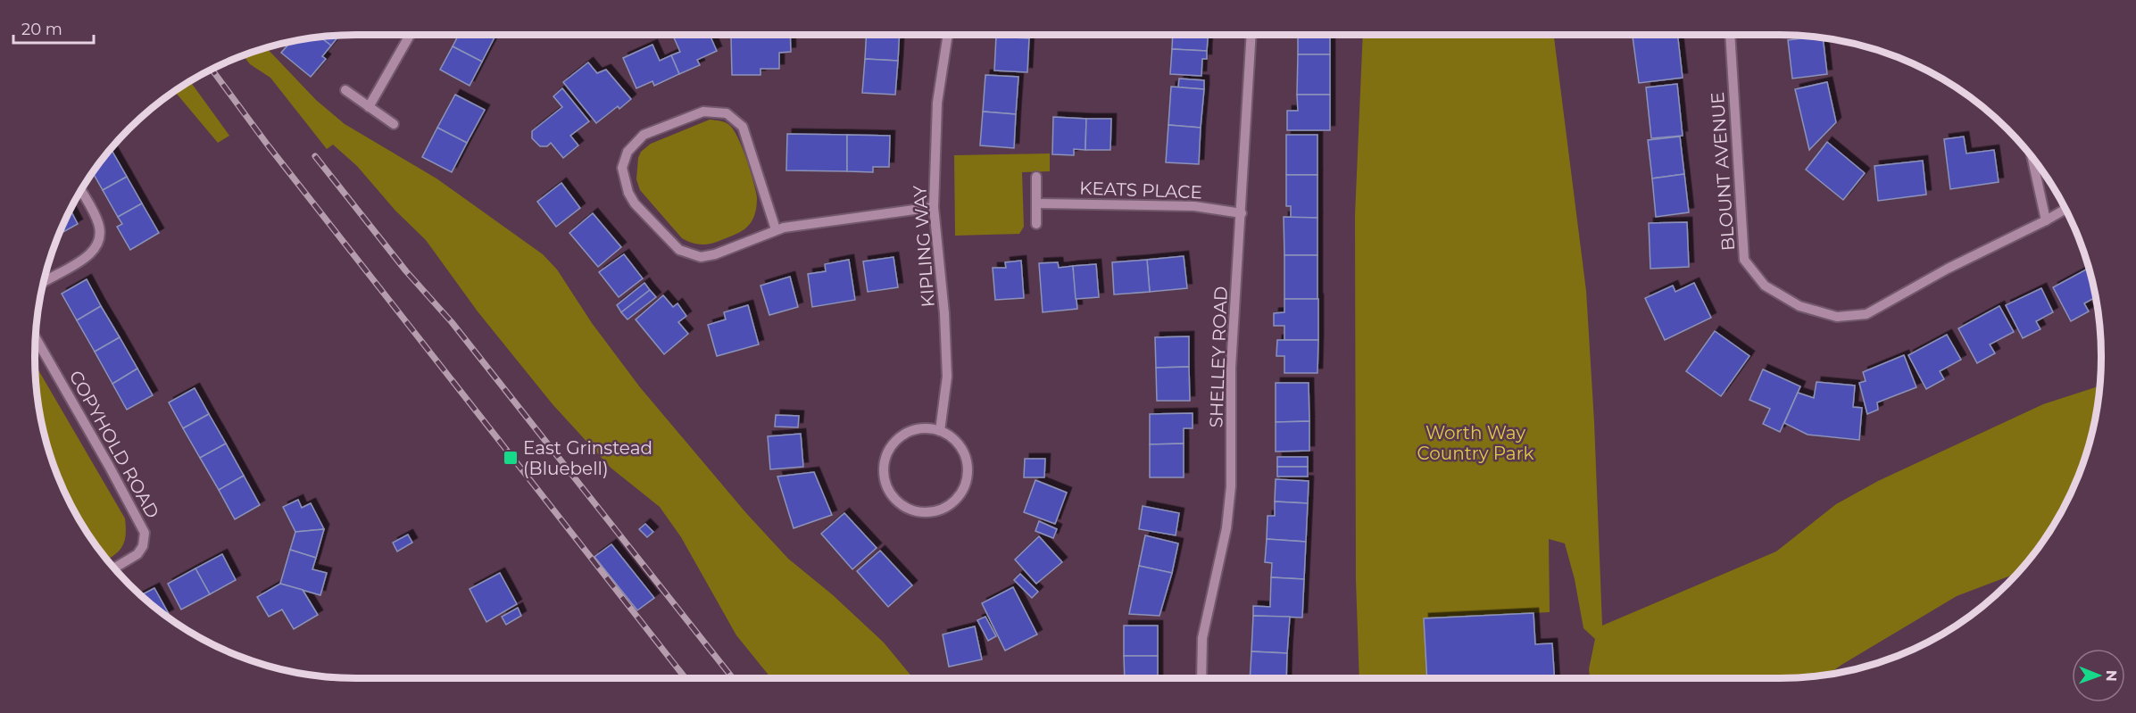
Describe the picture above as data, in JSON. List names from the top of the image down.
{
  "streets": {
    "street": [
      "BLOUNT AVENUE",
      "KEATS PLACE",
      "KIPLING WAY",
      "SHELLEY ROAD",
      "COPYHOLD ROAD"
    ]
  },
  "crossings": [
    ["KEATS PLACE", "SHELLEY ROAD"]
  ],
  "parks": ["Worth Way Country Park"],
  "places": {
    "transit": ["East Grinstead (Bluebell)"]
  },
  "scale_bar": "20 m",
  "north": "right"
}
